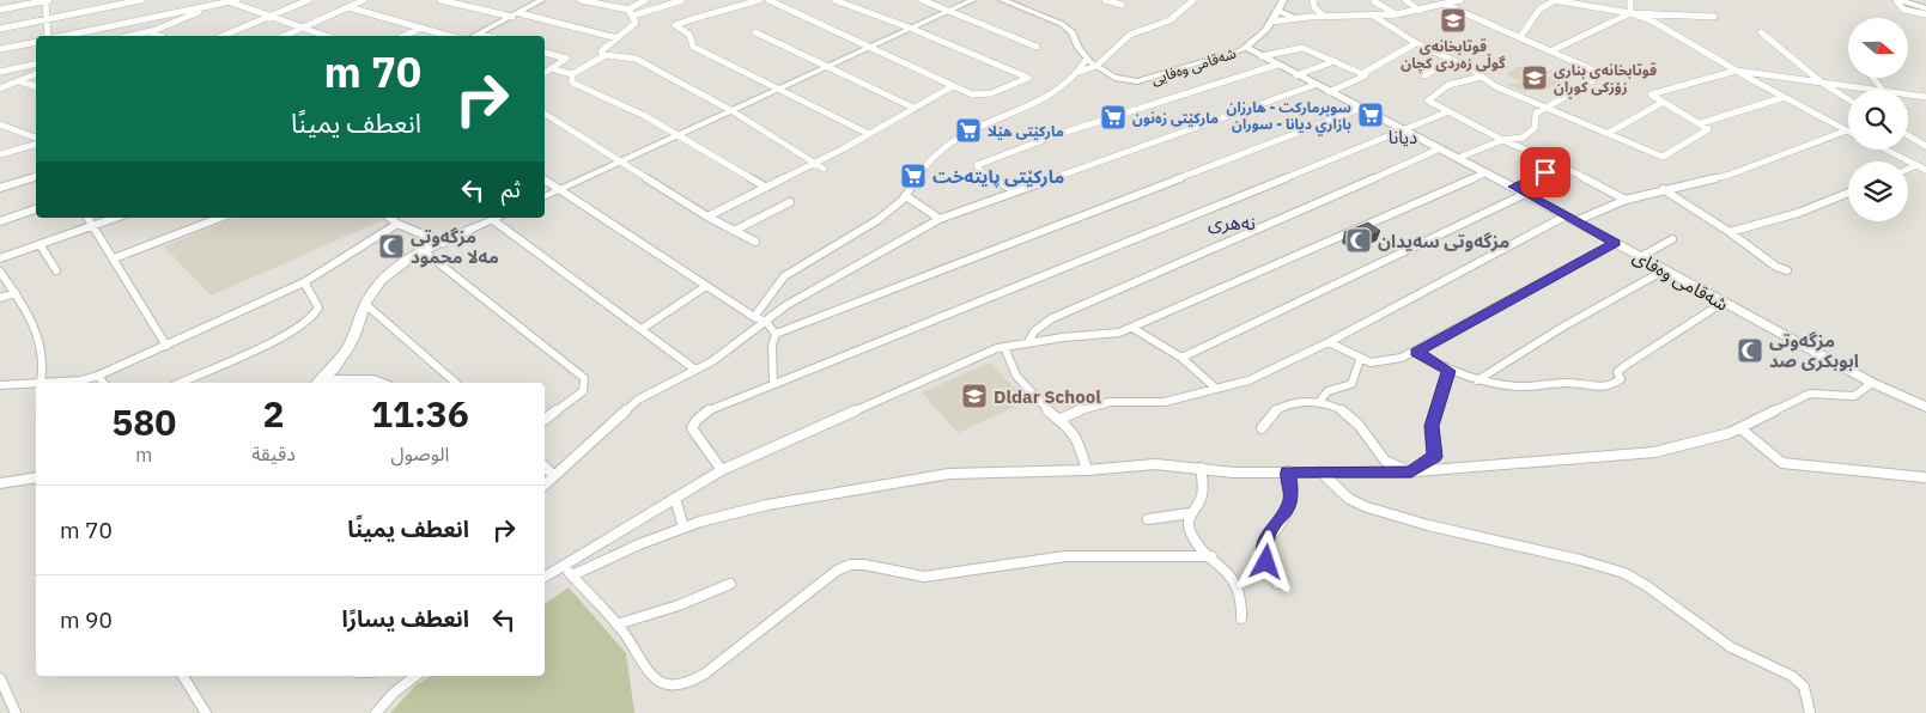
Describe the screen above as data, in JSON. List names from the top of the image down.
{
  "streets": {
    "street": ["شەقامی وەفایی", "شەقامی وەفای"]
  },
  "crossings": [
    ["شەقامی وەفایی", "شەقامی وەفای"]
  ],
  "districts": ["دیانا", "نەھری"],
  "places": {
    "school or university": ["قوتابخانەی گوڵی زەردی کچان", "قوتابخانەی بناری زۆزکی کوڕان", "Dldar School"],
    "supermarket": [
      "سوبرماركت - هارزان بازاري ديانا - سوران",
      "مارکێتی زەنون",
      "مارکێتی هێلا",
      "مارکێتی پایتەخت"
    ],
    "mosque": ["مزگەوتی سەیدان", "مزگه‌وتی مه‌لا محمود", "مزگەوتی ابوبکری صد"]
  },
  "north": "right",
  "page": {
    "turn": ["70 m", "انعطف يمينًا"],
    "then": "ثم",
    "eta": [
      "11:36",
      "الوصول",
      "2",
      "دقيقة",
      "580",
      "m"
    ],
    "list": [
      {
        "name": "انعطف يمينًا",
        "value": "70 m"
      },
      {
        "name": "انعطف يسارًا",
        "value": "90 m"
      }
    ]
  }
}
